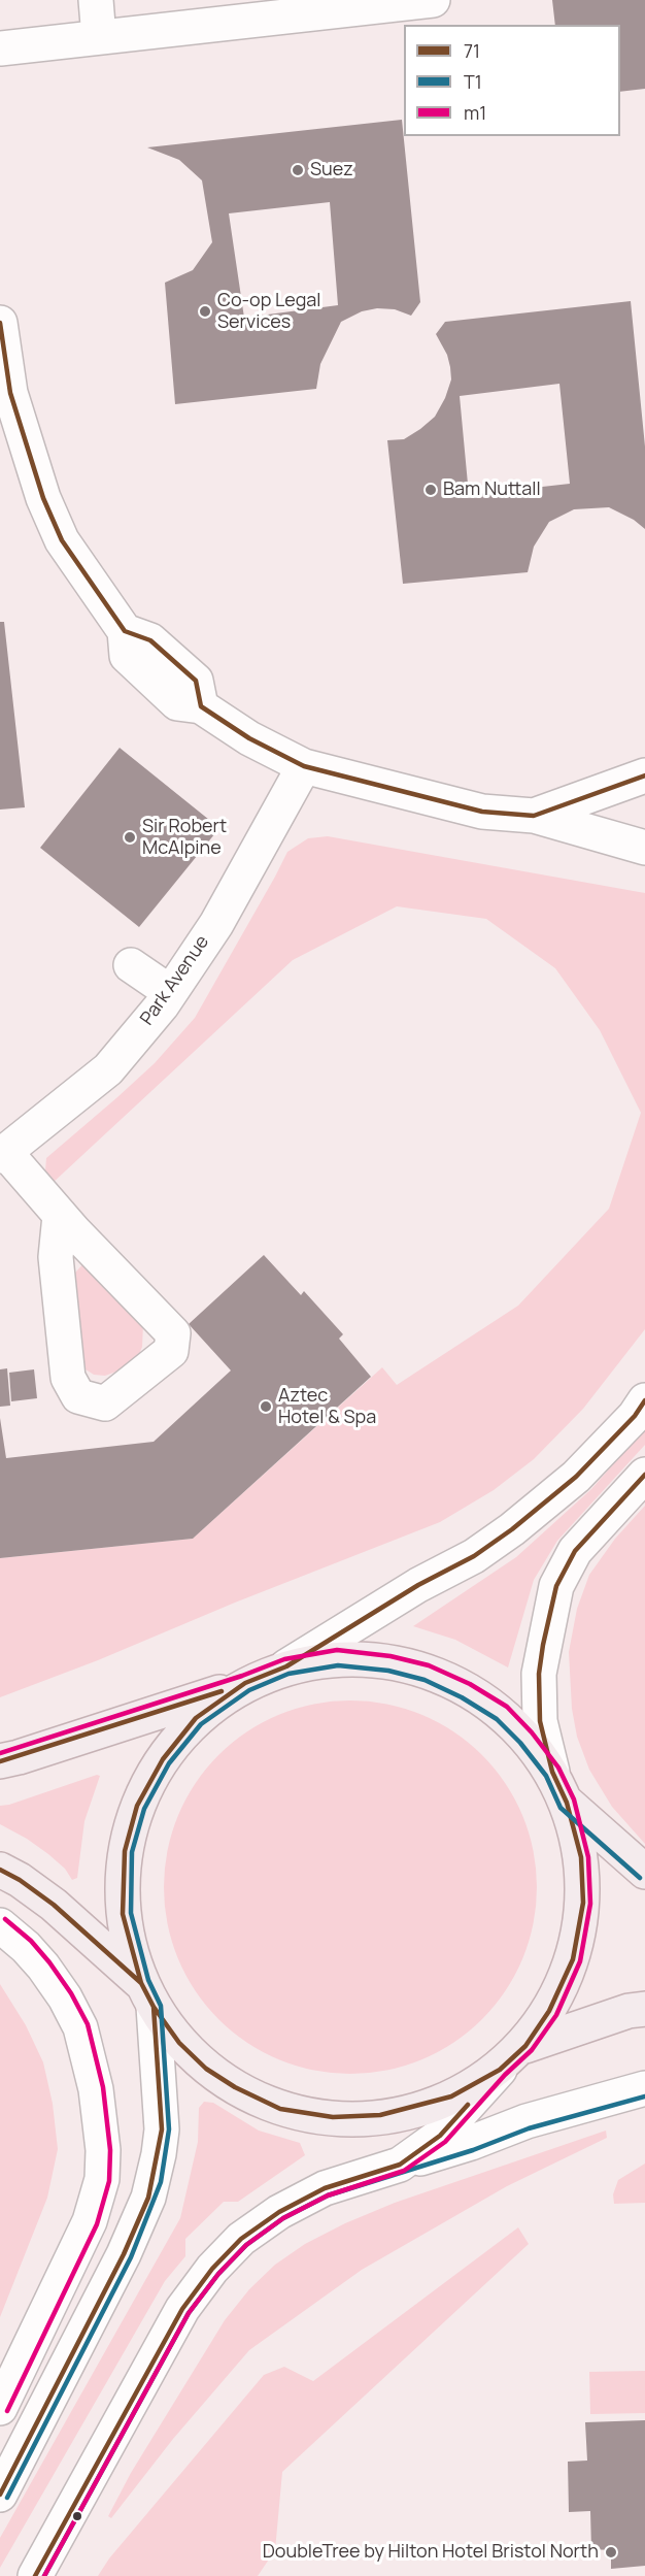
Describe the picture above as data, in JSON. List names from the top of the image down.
{
  "streets": {
    "street": ["Park Avenue"]
  },
  "places": [
    "Suez",
    "Co-op Legal Services",
    "Bam Nuttall",
    "Sir Robert McAlpine",
    "Aztec Hotel & Spa",
    "DoubleTree by Hilton Hotel Bristol North"
  ],
  "lines": ["transit line 71", "transit line m1", "transit line T1"],
  "legend": ["71", "T1", "m1"]
}
